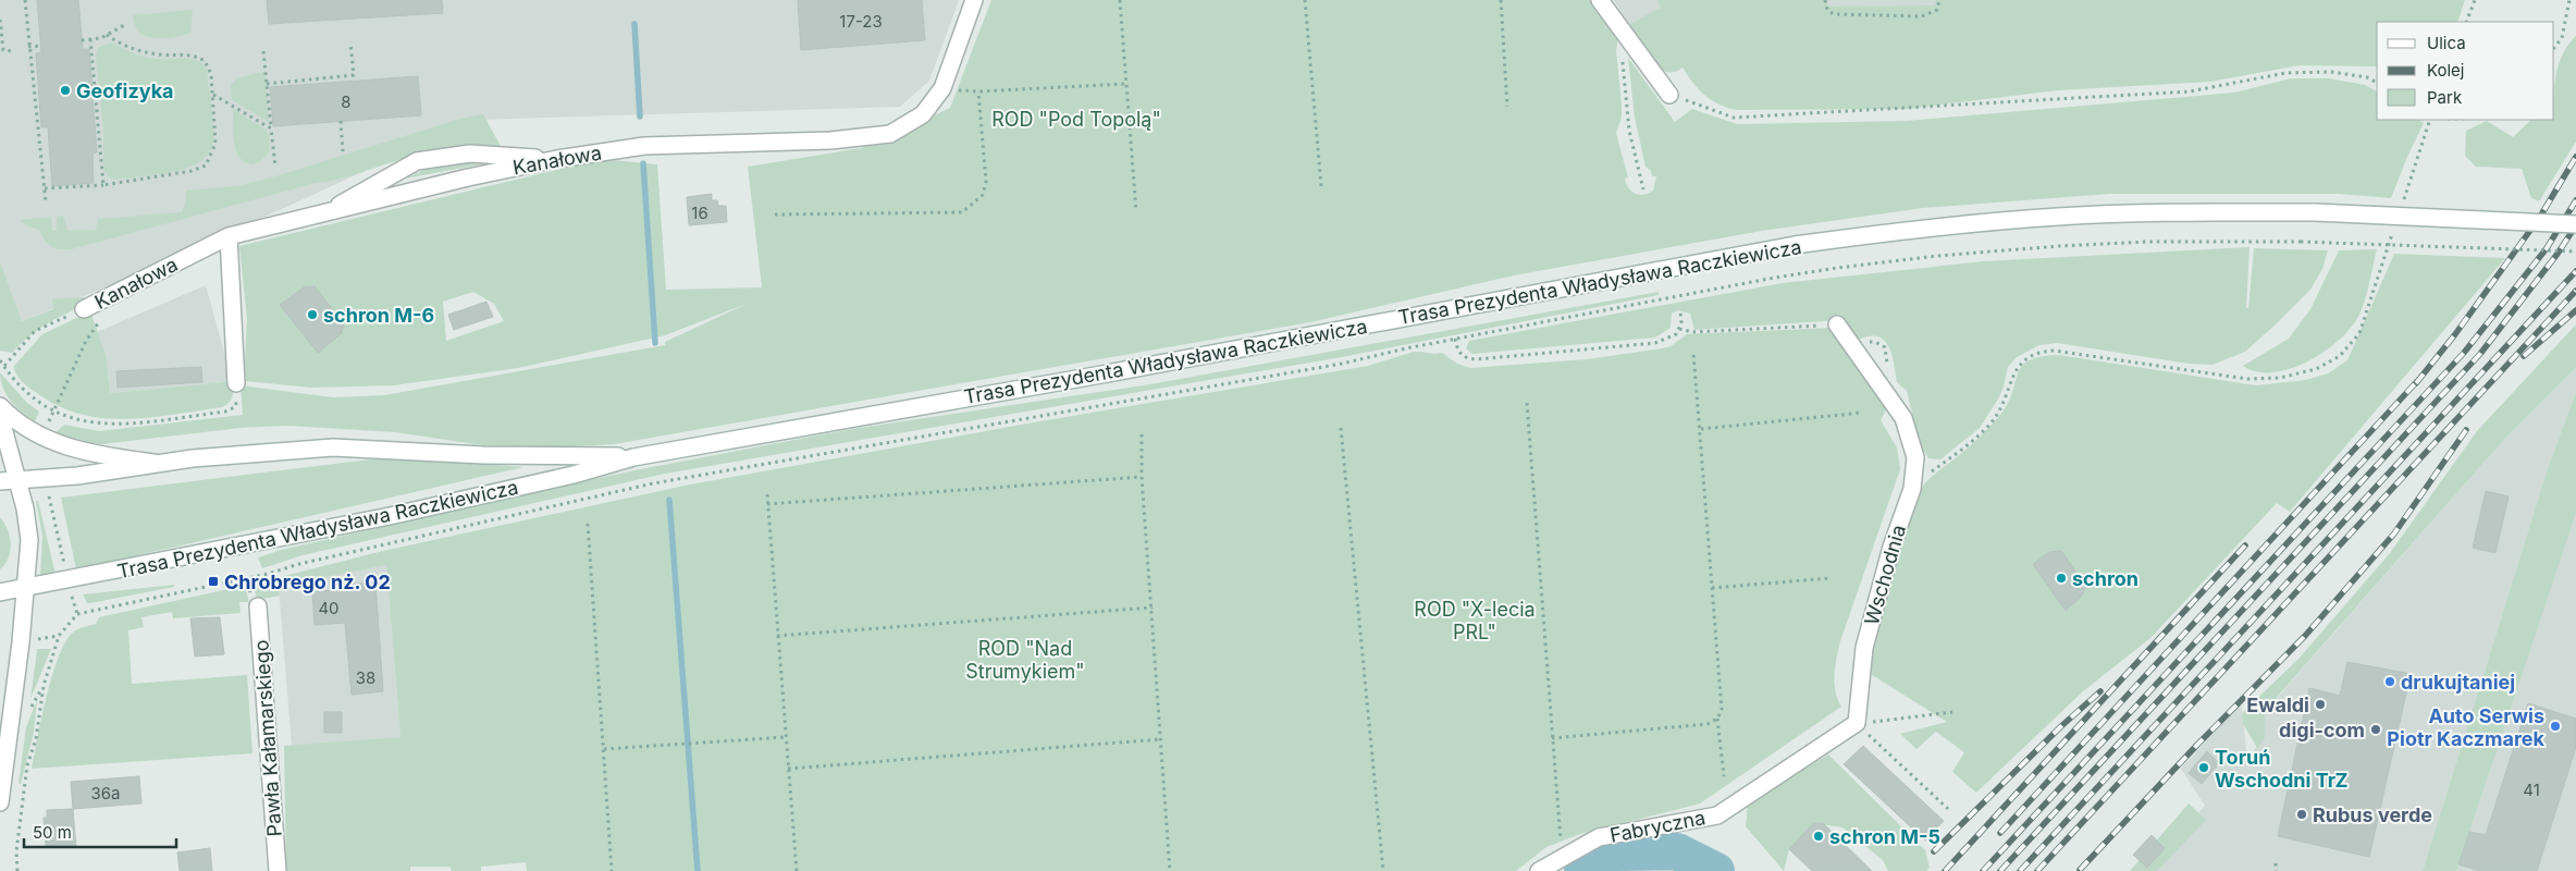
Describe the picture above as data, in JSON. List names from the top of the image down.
{
  "streets": {
    "main road": [
      "Kanałowa",
      "Trasa Prezydenta Władysława Raczkiewicza",
      "Wschodnia",
      "Pawła Kałamarskiego",
      "Fabryczna"
    ]
  },
  "crossings": [
    ["Wschodnia", "Fabryczna"]
  ],
  "parks": ["ROD \"Pod Topolą\"", "ROD \"X-lecia PRL\"", "ROD \"Nad Strumykiem\""],
  "places": {
    "other": [
      "Geofizyka",
      "schron M-6",
      "schron",
      "drukujtaniej",
      "Ewaldi",
      "Auto Serwis Piotr Kaczmarek",
      "digi-com",
      "Toruń Wschodni TrZ",
      "Rubus verde",
      "schron M-5"
    ],
    "transit": ["Chrobrego nż. 02"]
  },
  "house_numbers": [
    "17-23",
    "8",
    "16",
    "40",
    "38",
    "41",
    "36a"
  ],
  "legend": ["Ulica", "Kolej", "Park"],
  "scale_bar": "50 m"
}
